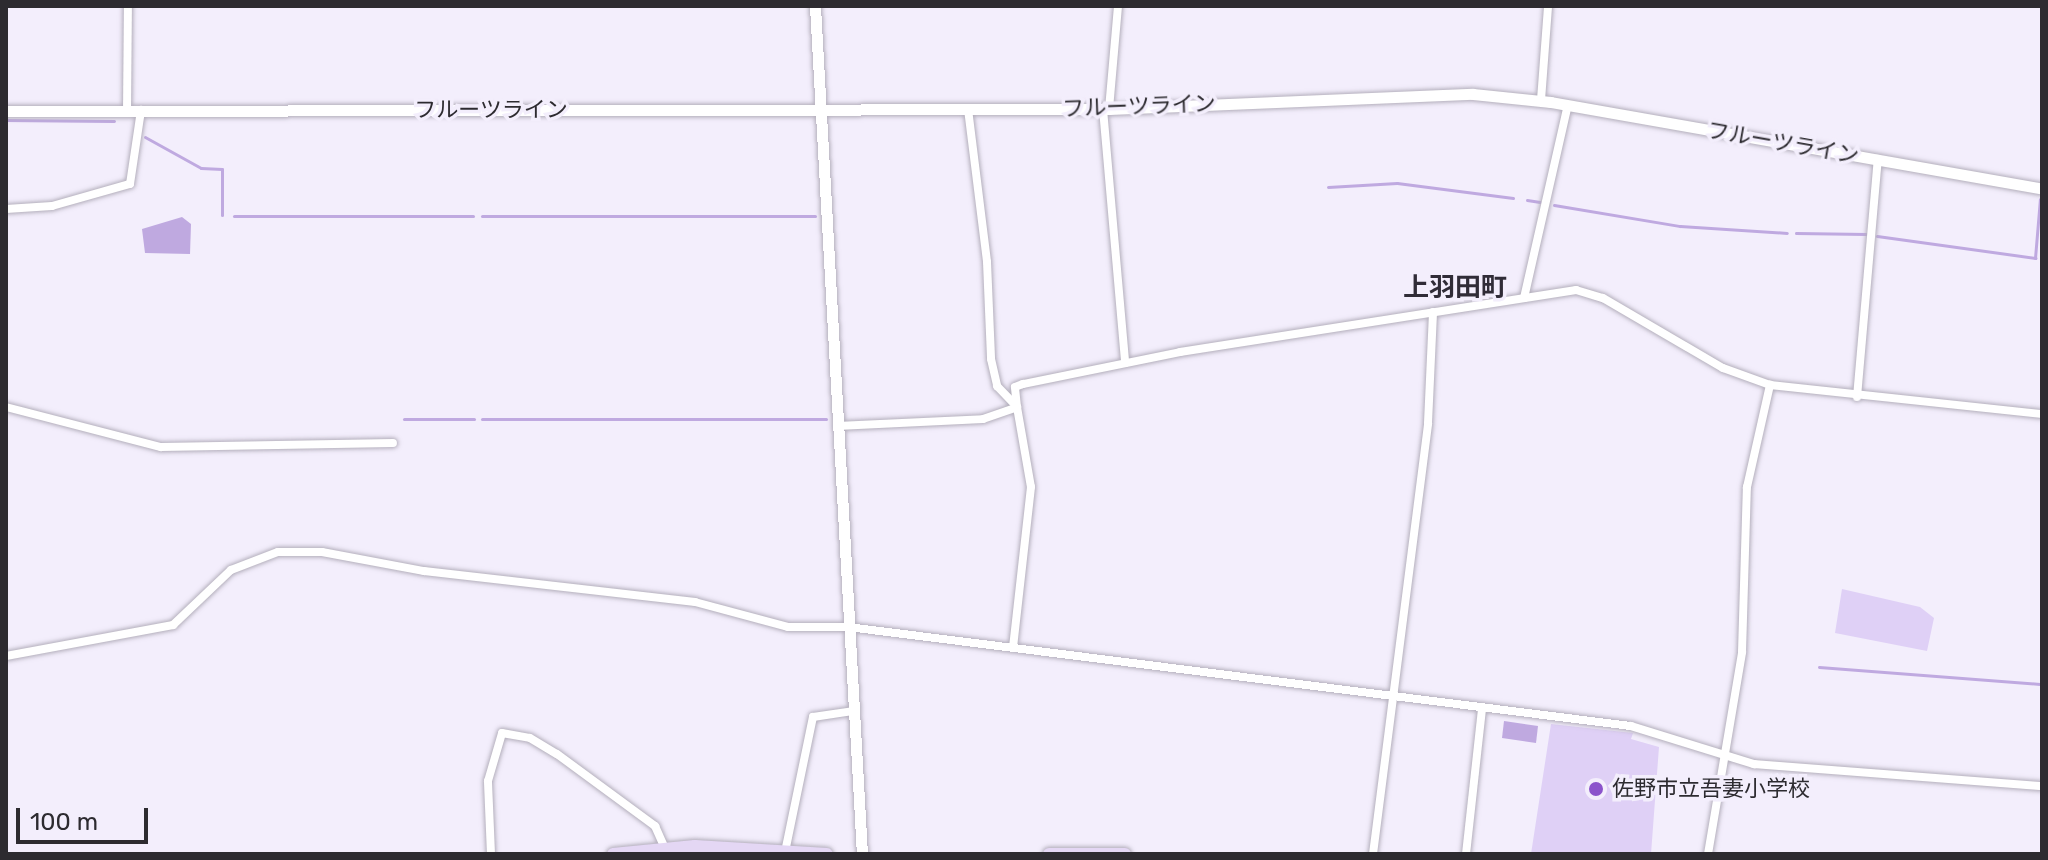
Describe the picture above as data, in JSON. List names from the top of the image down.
{
  "streets": {
    "street": ["フルーツライン"]
  },
  "districts": ["上羽田町"],
  "places": ["佐野市立吾妻小学校"],
  "scale_bar": "100 m"
}
